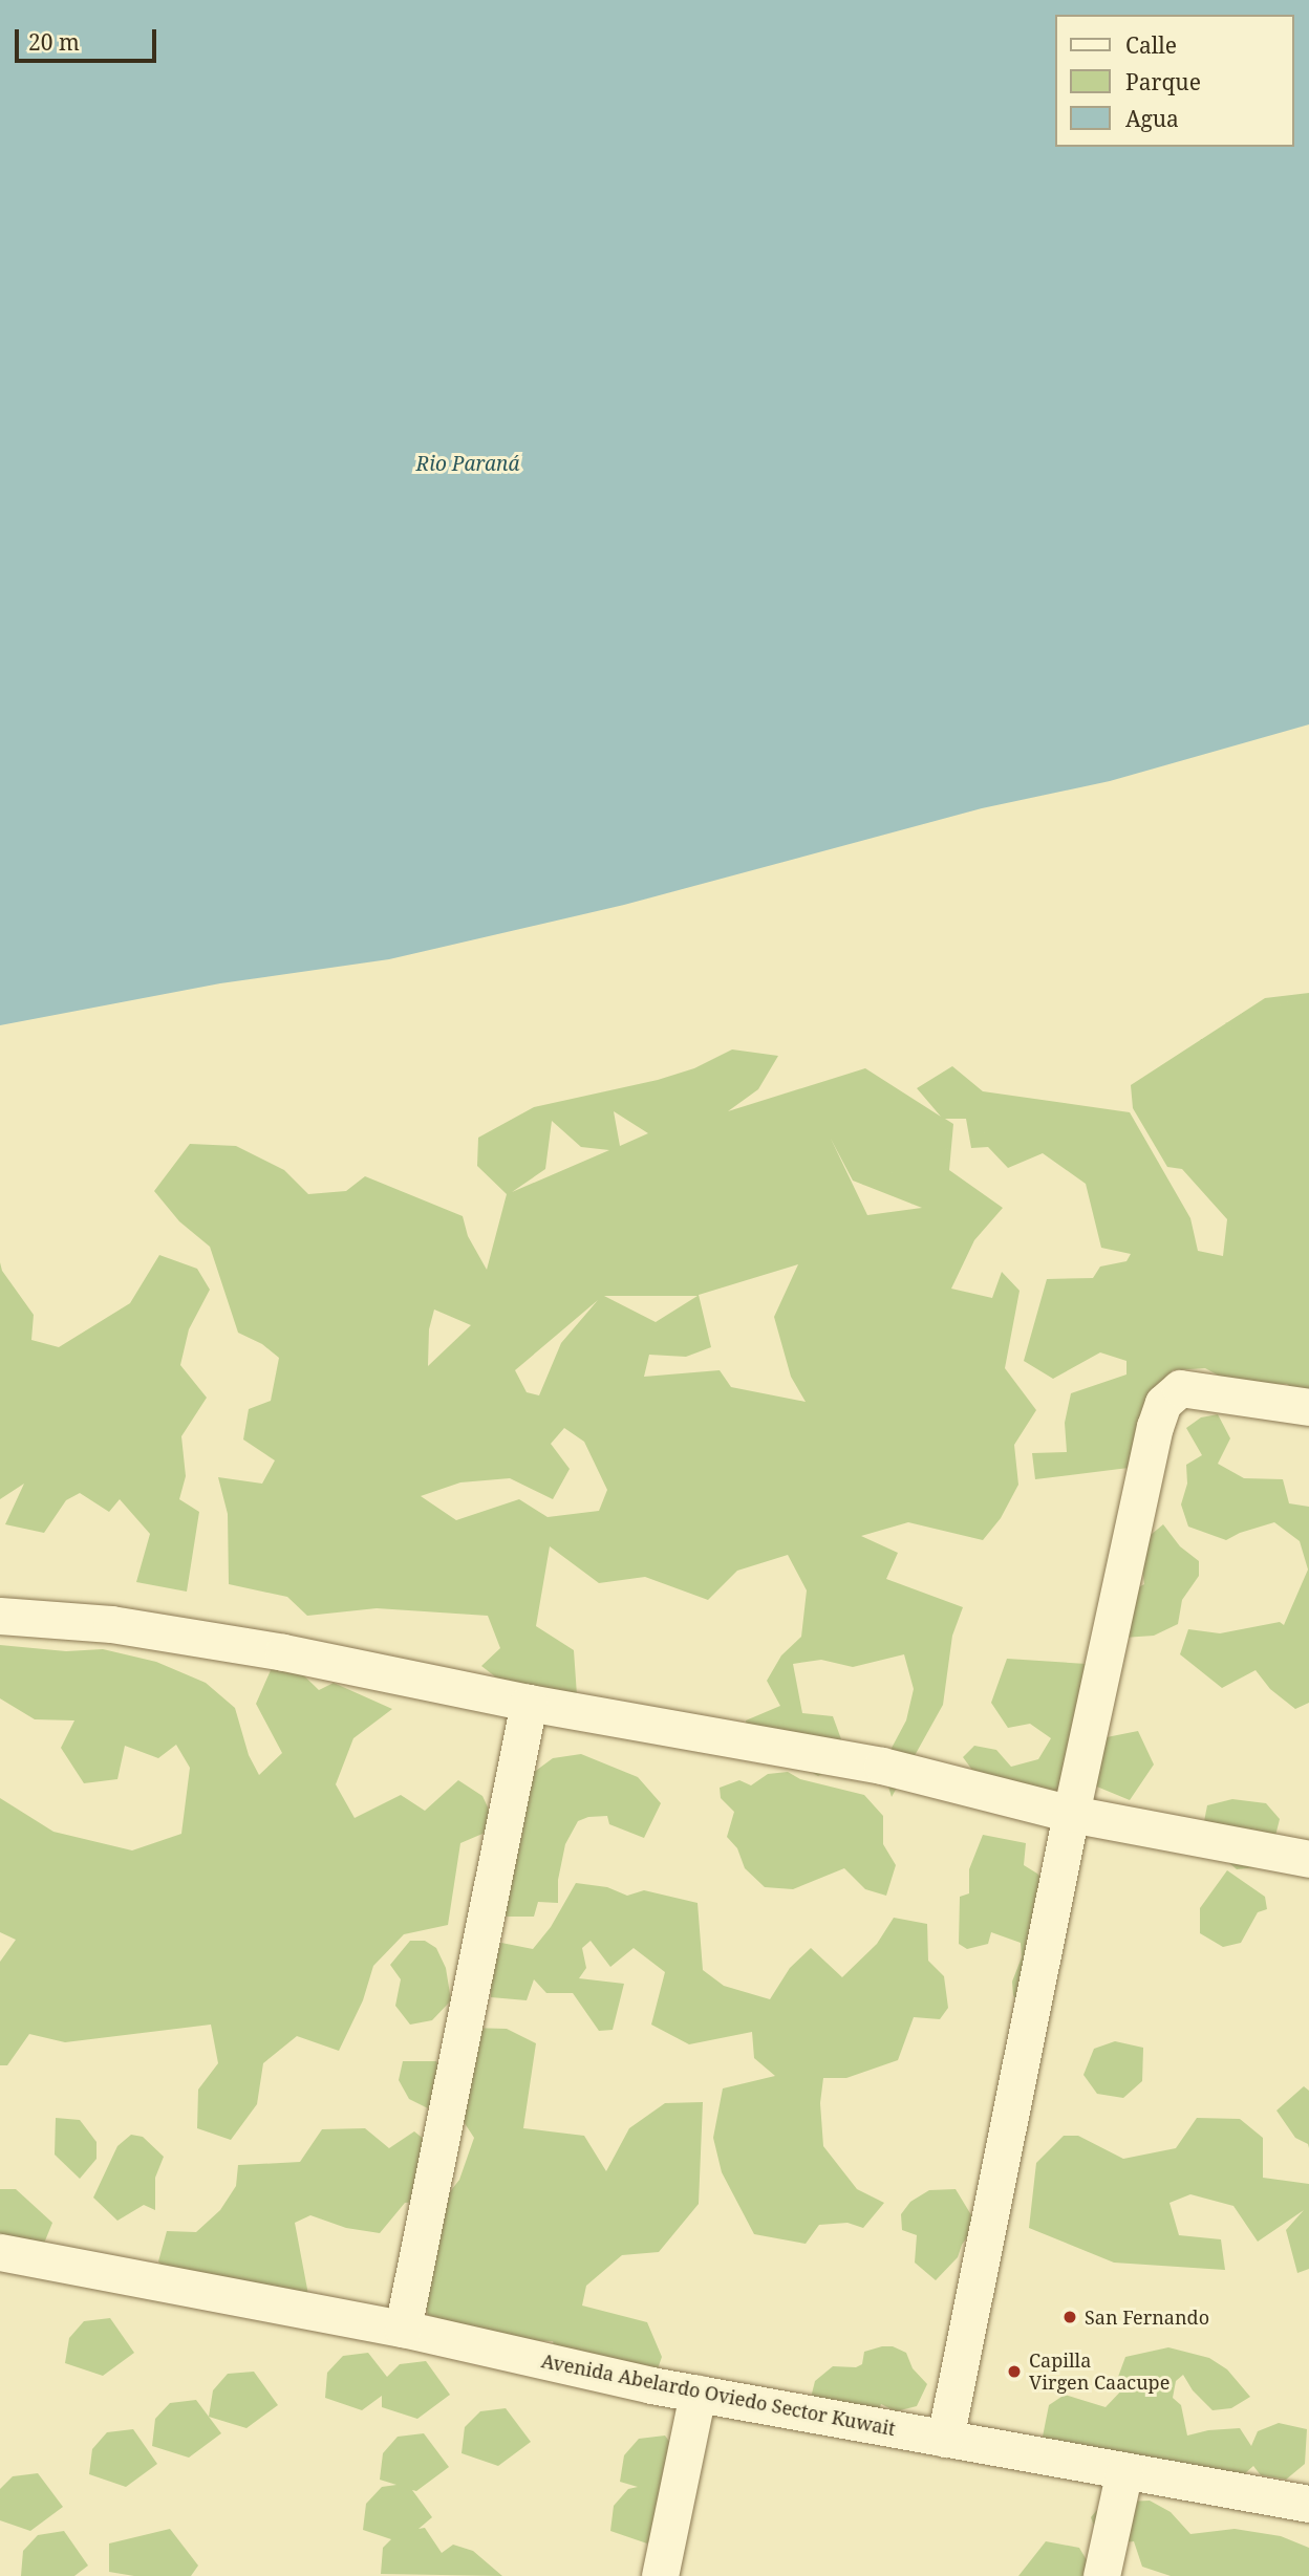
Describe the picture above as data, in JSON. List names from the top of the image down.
{
  "streets": {
    "street": ["Avenida Abelardo Oviedo Sector Kuwait"]
  },
  "water": ["Rio Paraná"],
  "places": ["San Fernando", "Capilla Virgen Caacupe"],
  "legend": ["Calle", "Parque", "Agua"],
  "scale_bar": "20 m"
}
